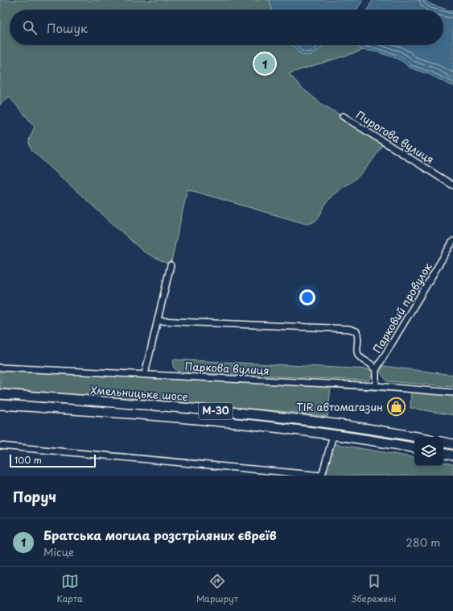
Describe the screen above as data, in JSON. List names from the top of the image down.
{
  "streets": {
    "highway": ["Хмельницьке шосе", "М-30"],
    "street": ["Пирогова вулиця", "Парковий провулок", "Паркова вулиця"]
  },
  "places": {
    "shop": ["TIR автомагазин"]
  },
  "scale_bar": "100 m",
  "page": {
    "search": "Пошук",
    "pins": "1",
    "scale": "100 m",
    "heading": "Поруч",
    "list": [
      {
        "mark": "1",
        "name": "Братська могила розстріляних євреїв",
        "note": "Місце",
        "value": "280 m"
      }
    ],
    "nav": ["Карта", "Маршрут", "Збережені"]
  }
}
